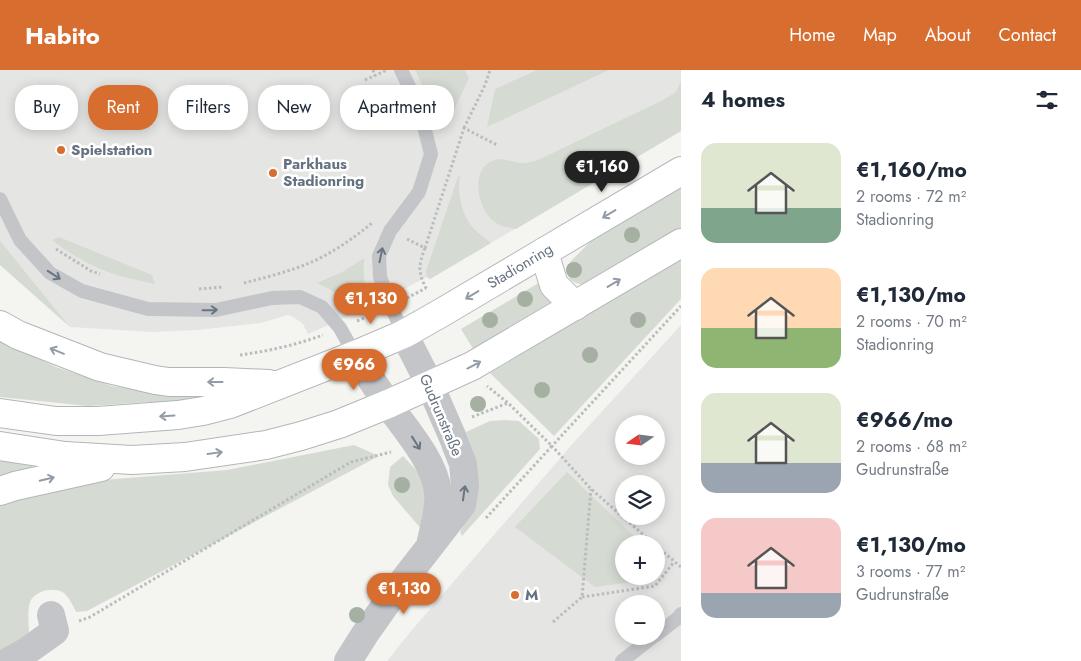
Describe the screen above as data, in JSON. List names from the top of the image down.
{
  "streets": {
    "main road": ["Stadionring"],
    "street": ["Gudrunstraße"]
  },
  "crossings": [
    ["Stadionring", "Gudrunstraße"]
  ],
  "places": ["Spielstation", "Parkhaus Stadionring", "M"],
  "north": "left",
  "page": {
    "header": "Habito",
    "nav": [
      "Home",
      "Map",
      "About",
      "Contact"
    ],
    "heading": "4 homes",
    "chip": [
      "Buy",
      "Rent",
      "Filters",
      "New",
      "Apartment"
    ],
    "list": [
      {
        "name": "€1,160/mo",
        "note": "2 rooms · 72 m² · Stadionring"
      },
      {
        "name": "€1,130/mo",
        "note": "2 rooms · 70 m² · Stadionring"
      },
      {
        "name": "€966/mo",
        "note": "2 rooms · 68 m² · Gudrunstraße"
      },
      {
        "name": "€1,130/mo",
        "note": "3 rooms · 77 m² · Gudrunstraße"
      }
    ],
    "price": [
      "€1,160",
      "€1,130",
      "€966",
      "€1,130"
    ],
    "map_buttons": ["+", "−"]
  }
}
